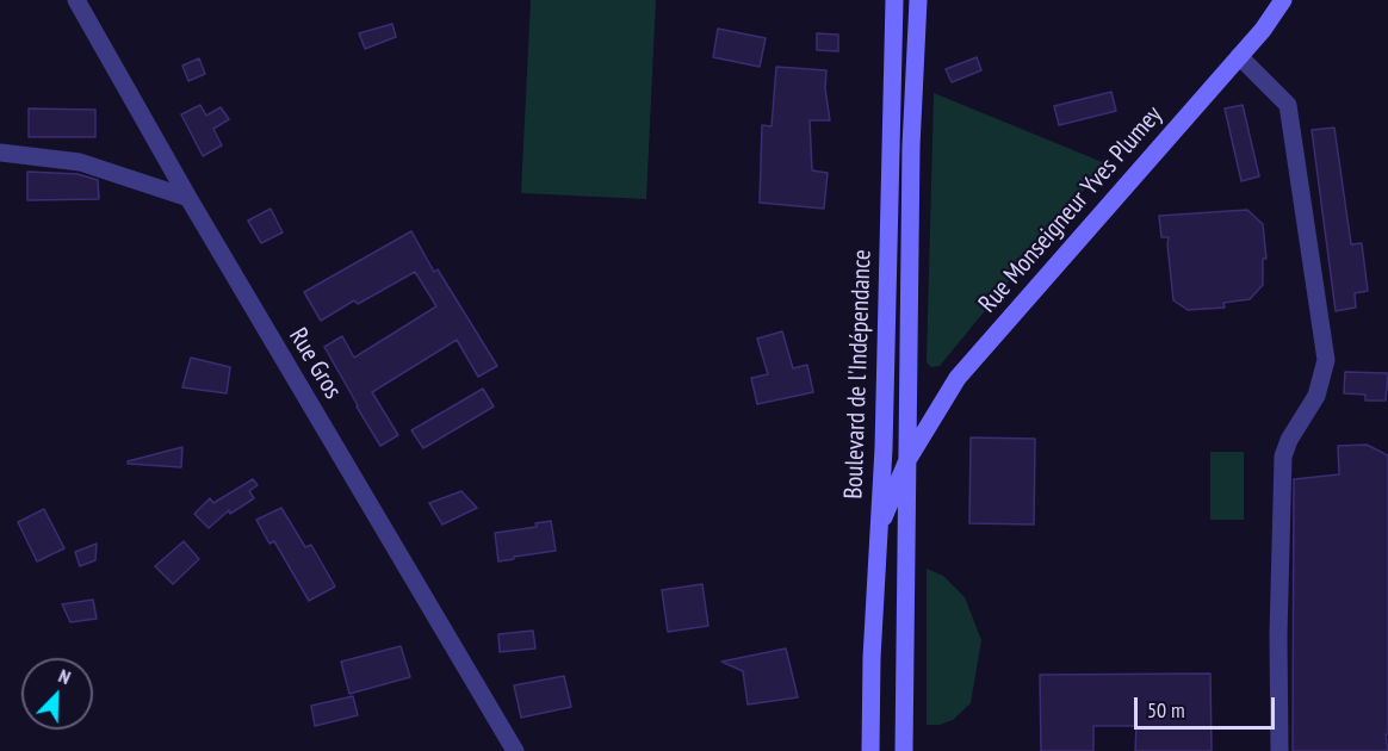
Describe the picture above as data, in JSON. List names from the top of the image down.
{
  "streets": {
    "main road": ["Rue Monseigneur Yves Plumey", "Boulevard de l'Indépendance"],
    "street": ["Rue Gros"]
  },
  "crossings": [
    ["Rue Monseigneur Yves Plumey", "Boulevard de l'Indépendance"]
  ],
  "scale_bar": "50 m",
  "north": "top right"
}
